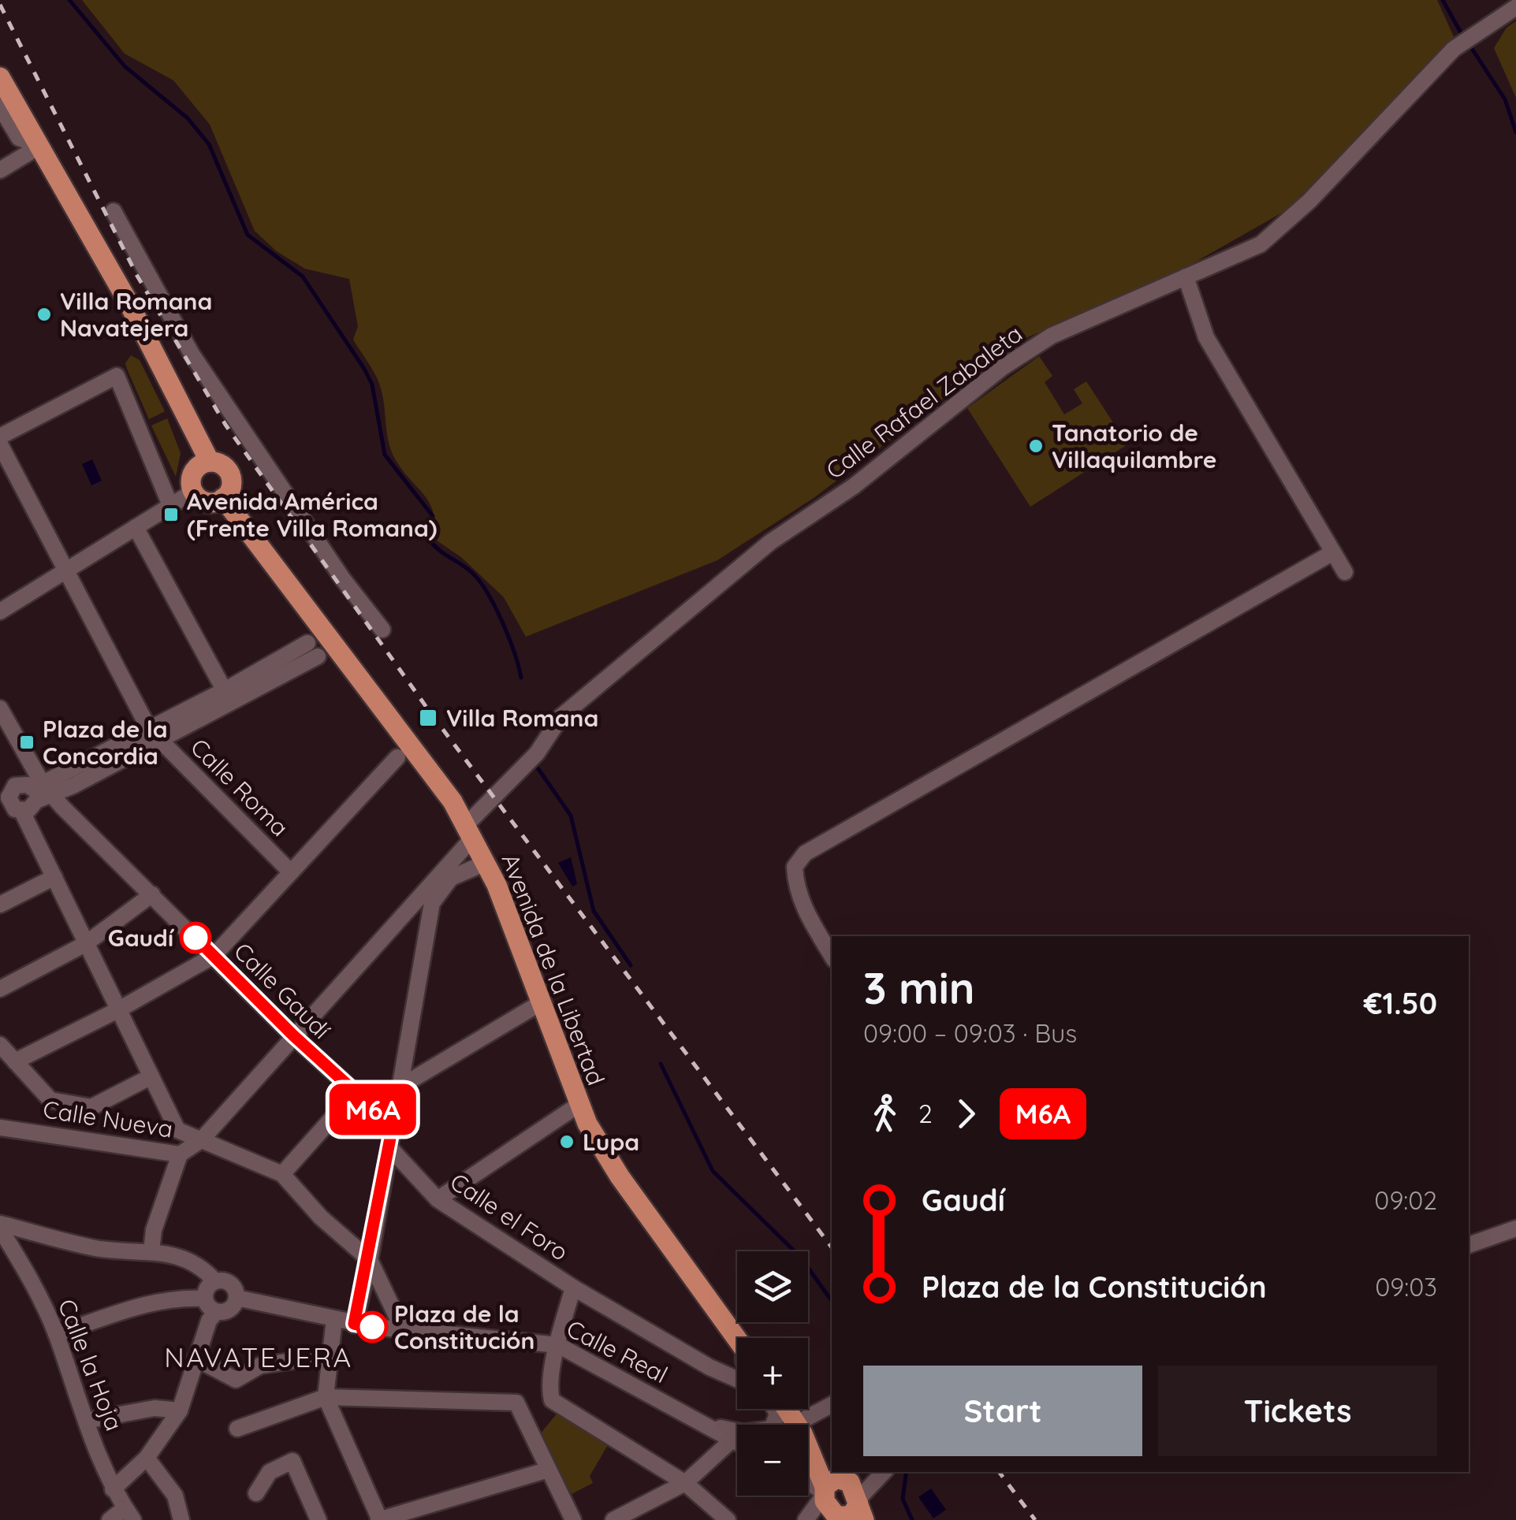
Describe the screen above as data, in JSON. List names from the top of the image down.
{
  "streets": {
    "main road": ["Avenida de la Libertad"],
    "street": [
      "Calle Rafael Zabaleta",
      "Calle Roma",
      "Calle Gaudí",
      "Calle Nueva",
      "Calle el Foro",
      "Calle Real",
      "Calle la Hoja"
    ]
  },
  "crossings": [
    ["Calle Rafael Zabaleta", "Avenida de la Libertad"],
    ["Calle Rafael Zabaleta", "Calle Gaudí"],
    ["Calle Rafael Zabaleta", "Calle Nueva"],
    ["Calle el Foro", "Calle Real"]
  ],
  "districts": ["NAVATEJERA"],
  "places": {
    "other": [
      "Villa Romana Navatejera",
      "Tanatorio de Villaquilambre",
      "Gaudí",
      "Lupa",
      "Plaza de la Constitución"
    ],
    "transit": ["Avenida América (Frente Villa Romana)", "Villa Romana", "Plaza de la Concordia"]
  },
  "lines": ["bus line M6A"],
  "page": {
    "on_map": "M6A",
    "heading": ["3 min", "09:00 – 09:03 · Bus", "€1.50"],
    "legs": ["2", "M6A"],
    "list": [
      {
        "name": "Gaudí",
        "value": "09:02"
      },
      {
        "name": "Plaza de la Constitución",
        "value": "09:03"
      }
    ],
    "map_buttons": ["+", "−"],
    "buttons": ["Start", "Tickets"]
  }
}
